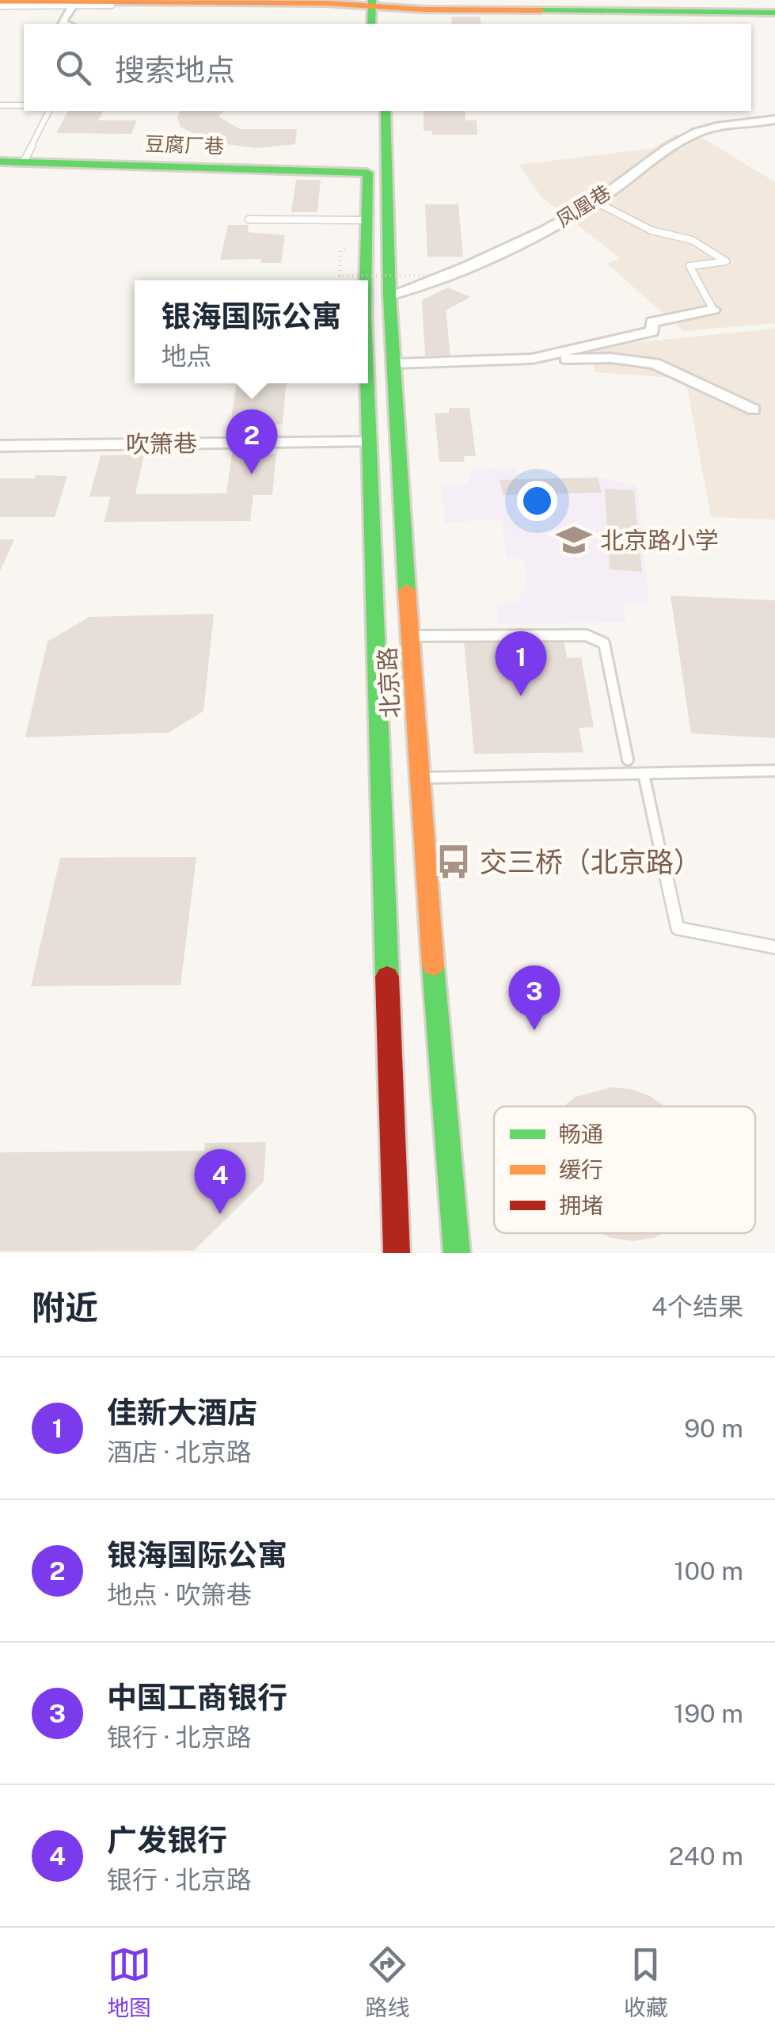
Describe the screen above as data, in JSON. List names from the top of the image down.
{
  "streets": {
    "main road": ["豆腐厂巷", "北京路"],
    "street": ["凤凰巷", "吹箫巷"]
  },
  "crossings": [
    ["豆腐厂巷", "北京路"],
    ["凤凰巷", "北京路"],
    ["吹箫巷", "北京路"]
  ],
  "places": {
    "school or university": ["北京路小学"],
    "bus stop": ["交三桥（北京路）"]
  },
  "legend": ["畅通", "缓行", "拥堵"],
  "page": {
    "search": "搜索地点",
    "popup": ["银海国际公寓", "地点"],
    "pins": [
      "2",
      "1",
      "3",
      "4"
    ],
    "heading": ["附近", "4个结果"],
    "list": [
      {
        "mark": "1",
        "name": "佳新大酒店",
        "note": "酒店 · 北京路",
        "value": "90 m"
      },
      {
        "mark": "2",
        "name": "银海国际公寓",
        "note": "地点 · 吹箫巷",
        "value": "100 m"
      },
      {
        "mark": "3",
        "name": "中国工商银行",
        "note": "银行 · 北京路",
        "value": "190 m"
      },
      {
        "mark": "4",
        "name": "广发银行",
        "note": "银行 · 北京路",
        "value": "240 m"
      }
    ],
    "nav": ["地图", "路线", "收藏"]
  }
}
